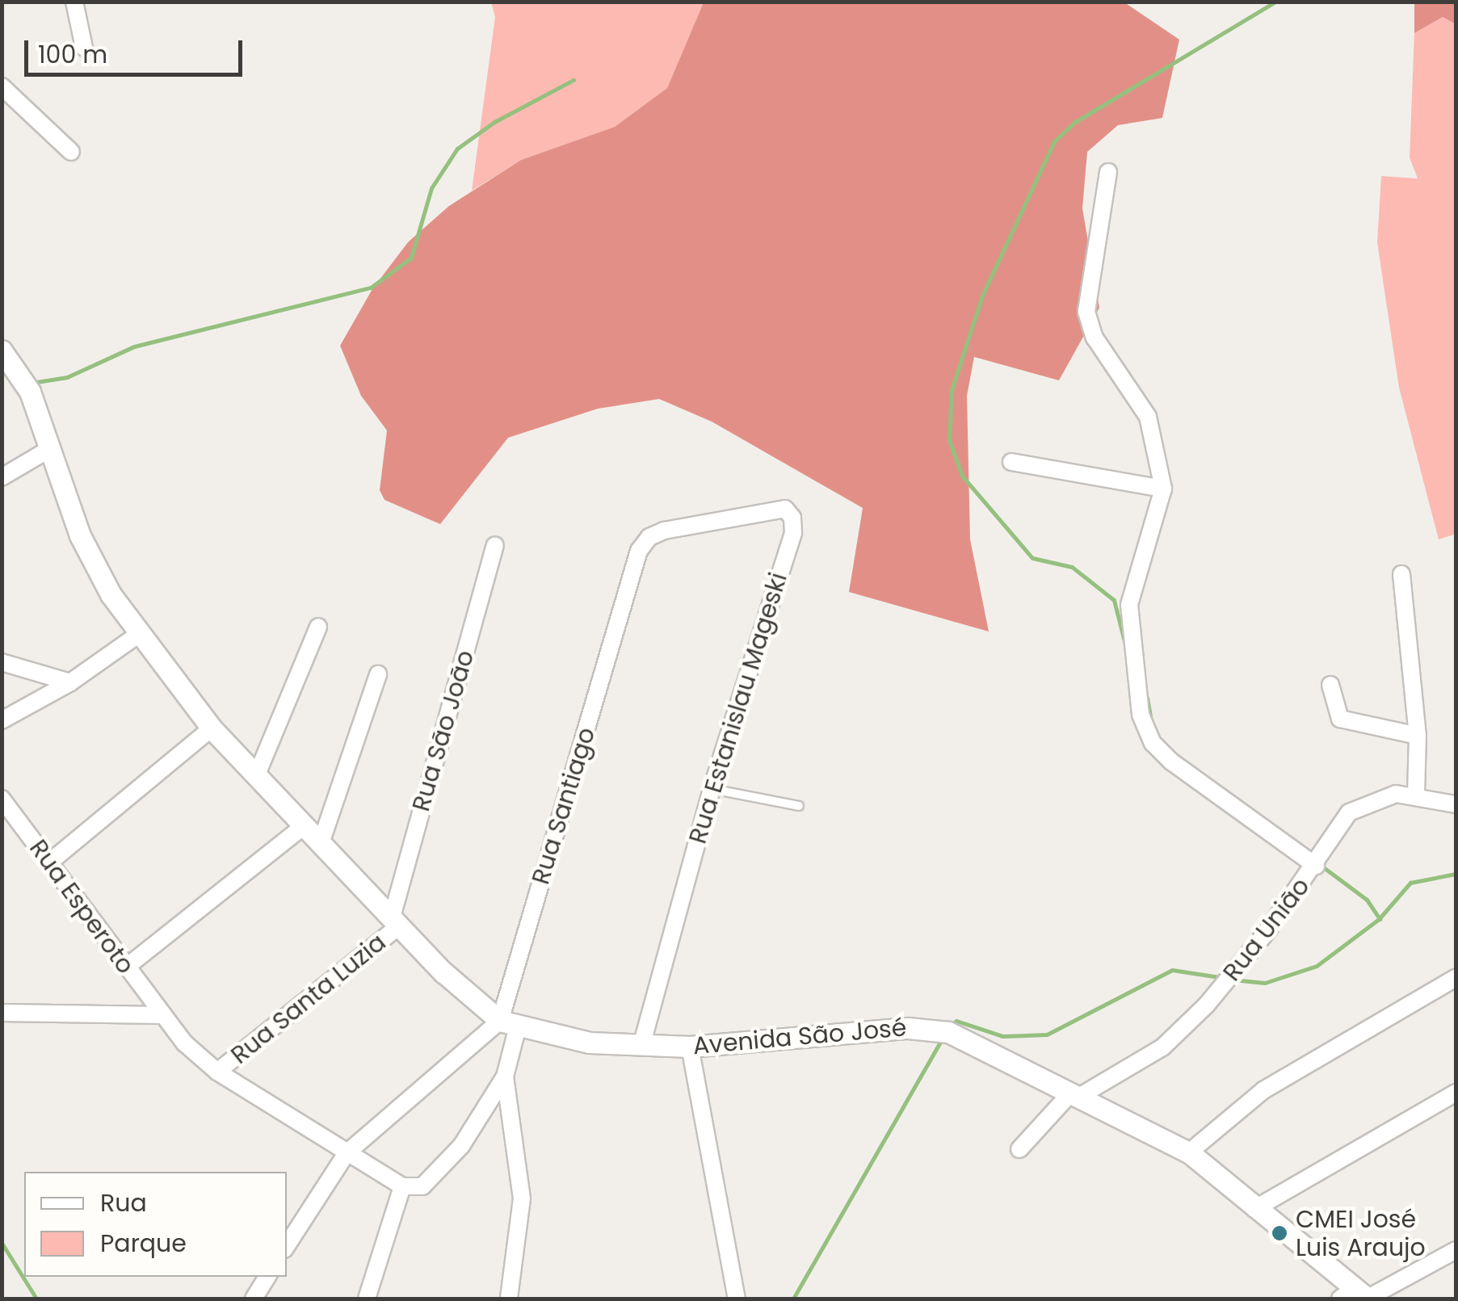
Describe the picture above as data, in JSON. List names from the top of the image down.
{
  "streets": {
    "street": [
      "Rua Estanislau Mageski",
      "Rua São João",
      "Rua Santiago",
      "Rua Esperoto",
      "Rua União",
      "Rua Santa Luzia",
      "Avenida São José"
    ]
  },
  "crossings": [
    ["Rua Estanislau Mageski", "Rua Santiago"],
    ["Rua Estanislau Mageski", "Avenida São José"],
    ["Rua São João", "Rua Santa Luzia"],
    ["Rua Santiago", "Avenida São José"],
    ["Rua Esperoto", "Rua Santa Luzia"],
    ["Rua União", "Avenida São José"]
  ],
  "places": ["CMEI José Luis Araujo"],
  "legend": ["Rua", "Parque"],
  "scale_bar": "100 m"
}
